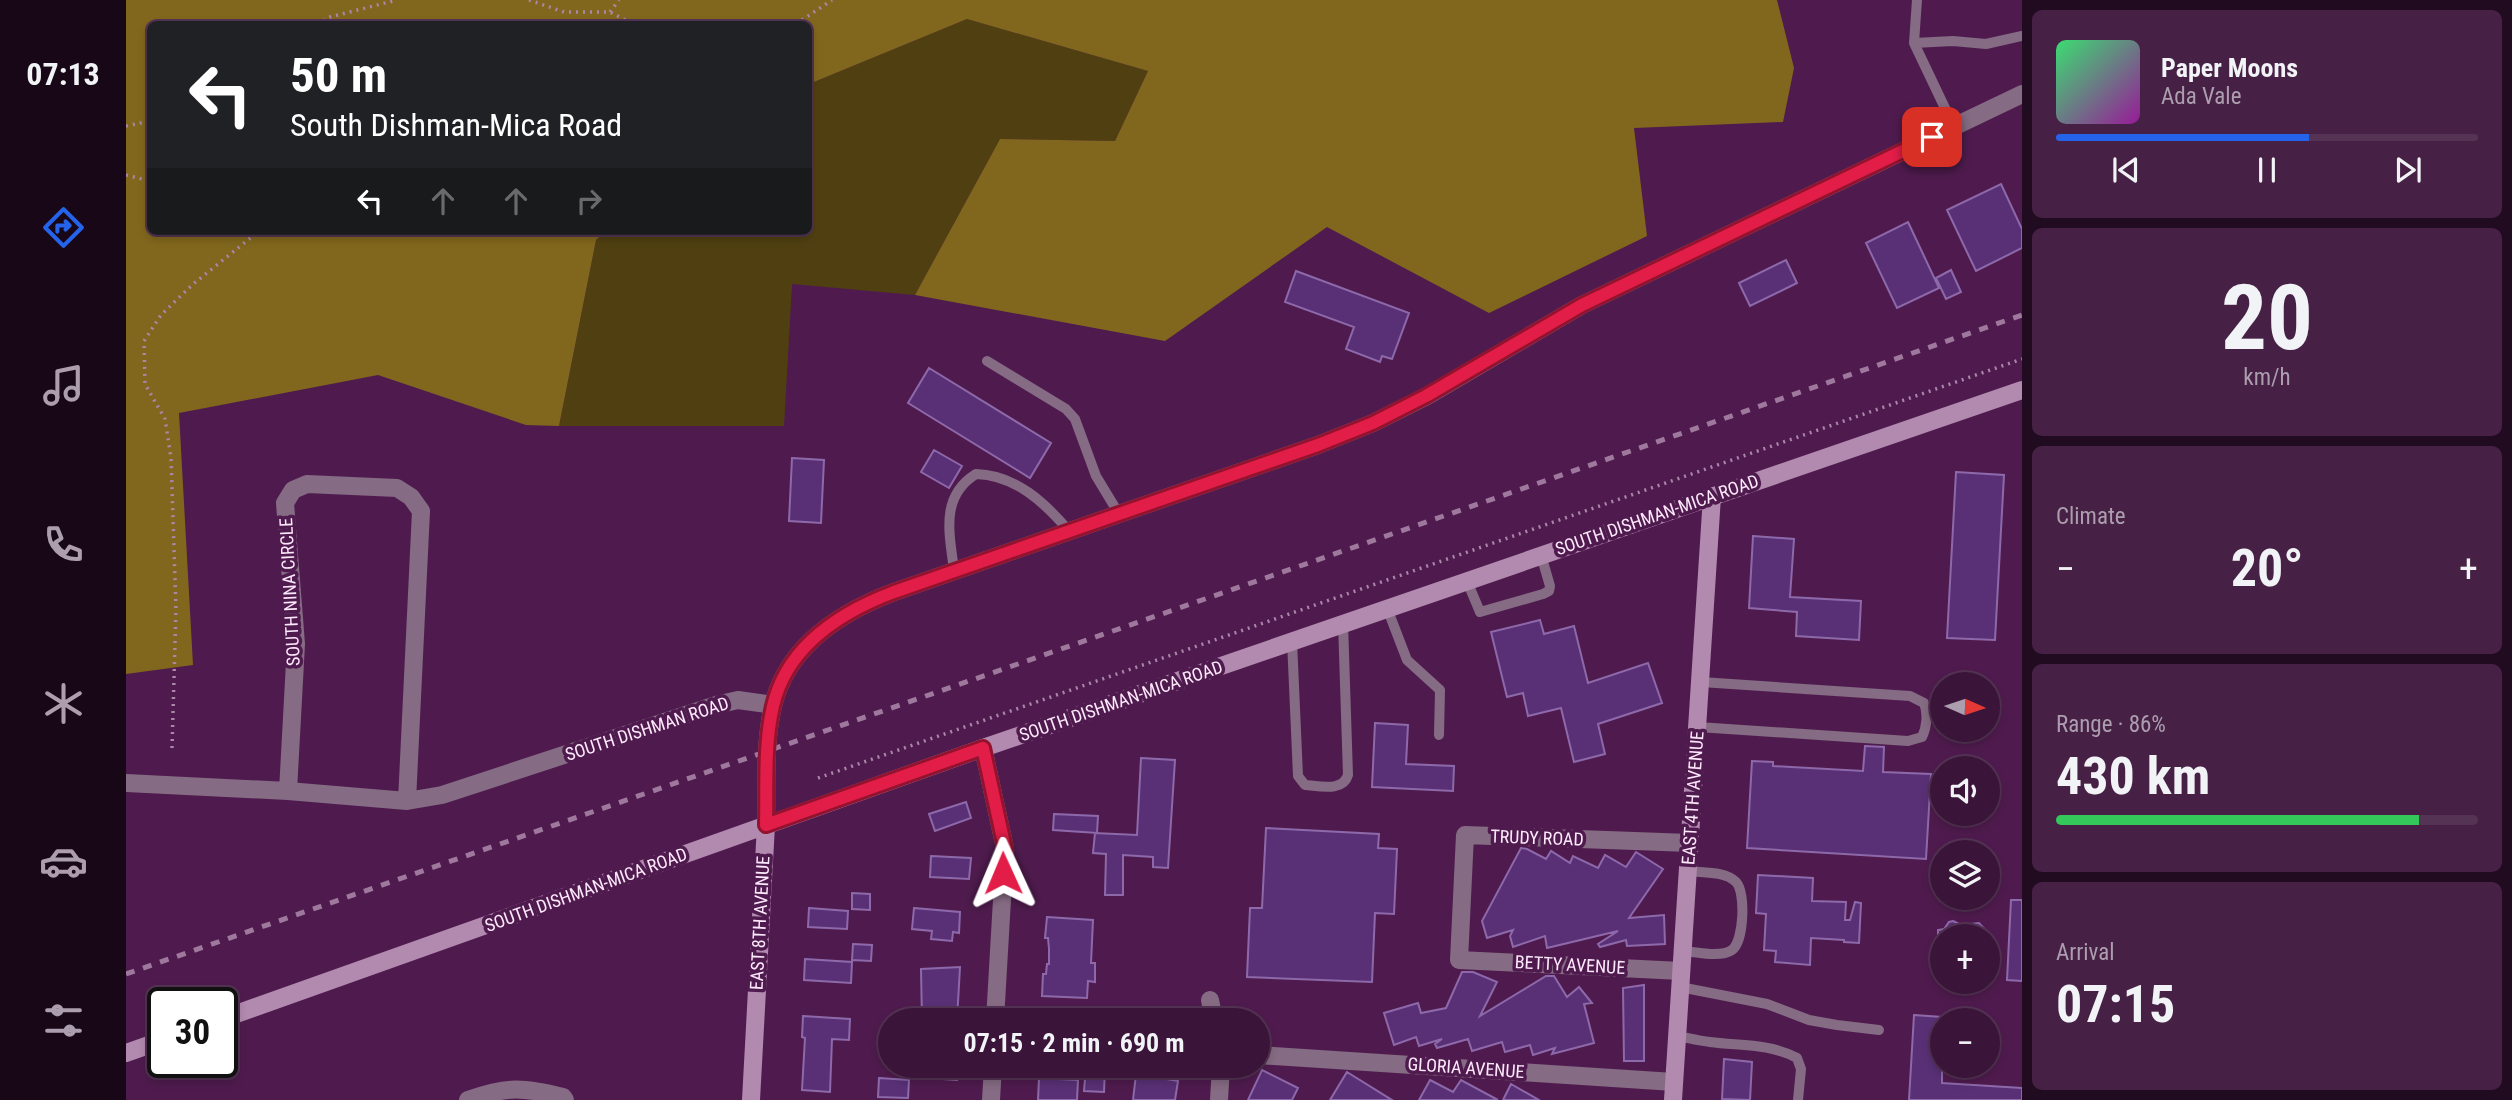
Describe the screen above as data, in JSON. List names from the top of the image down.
{
  "streets": {
    "main road": ["SOUTH DISHMAN-MICA ROAD", "EAST 4TH AVENUE", "EAST 8TH AVENUE"],
    "street": [
      "SOUTH NINA CIRCLE",
      "SOUTH DISHMAN ROAD",
      "TRUDY ROAD",
      "BETTY AVENUE",
      "GLORIA AVENUE"
    ]
  },
  "crossings": [
    ["SOUTH DISHMAN-MICA ROAD", "EAST 4TH AVENUE"],
    ["SOUTH DISHMAN-MICA ROAD", "EAST 8TH AVENUE"],
    ["SOUTH NINA CIRCLE", "SOUTH DISHMAN ROAD"],
    ["SOUTH DISHMAN ROAD", "EAST 8TH AVENUE"],
    ["EAST 4TH AVENUE", "TRUDY ROAD"],
    ["EAST 4TH AVENUE", "BETTY AVENUE"],
    ["EAST 4TH AVENUE", "GLORIA AVENUE"],
    ["TRUDY ROAD", "BETTY AVENUE"]
  ],
  "north": "right",
  "page": {
    "tabs": "07:13",
    "turn": ["50 m", "South Dishman-Mica Road"],
    "song": ["Paper Moons", "Ada Vale"],
    "tile": [
      ["20", "km/h"],
      "Climate",
      ["Range · 86%", "430 km"],
      ["Arrival", "07:15"]
    ],
    "heat": ["−", "20°", "+"],
    "map_buttons": ["+", "−"],
    "limit": "30",
    "trip": "07:15 · 2 min · 690 m"
  }
}
